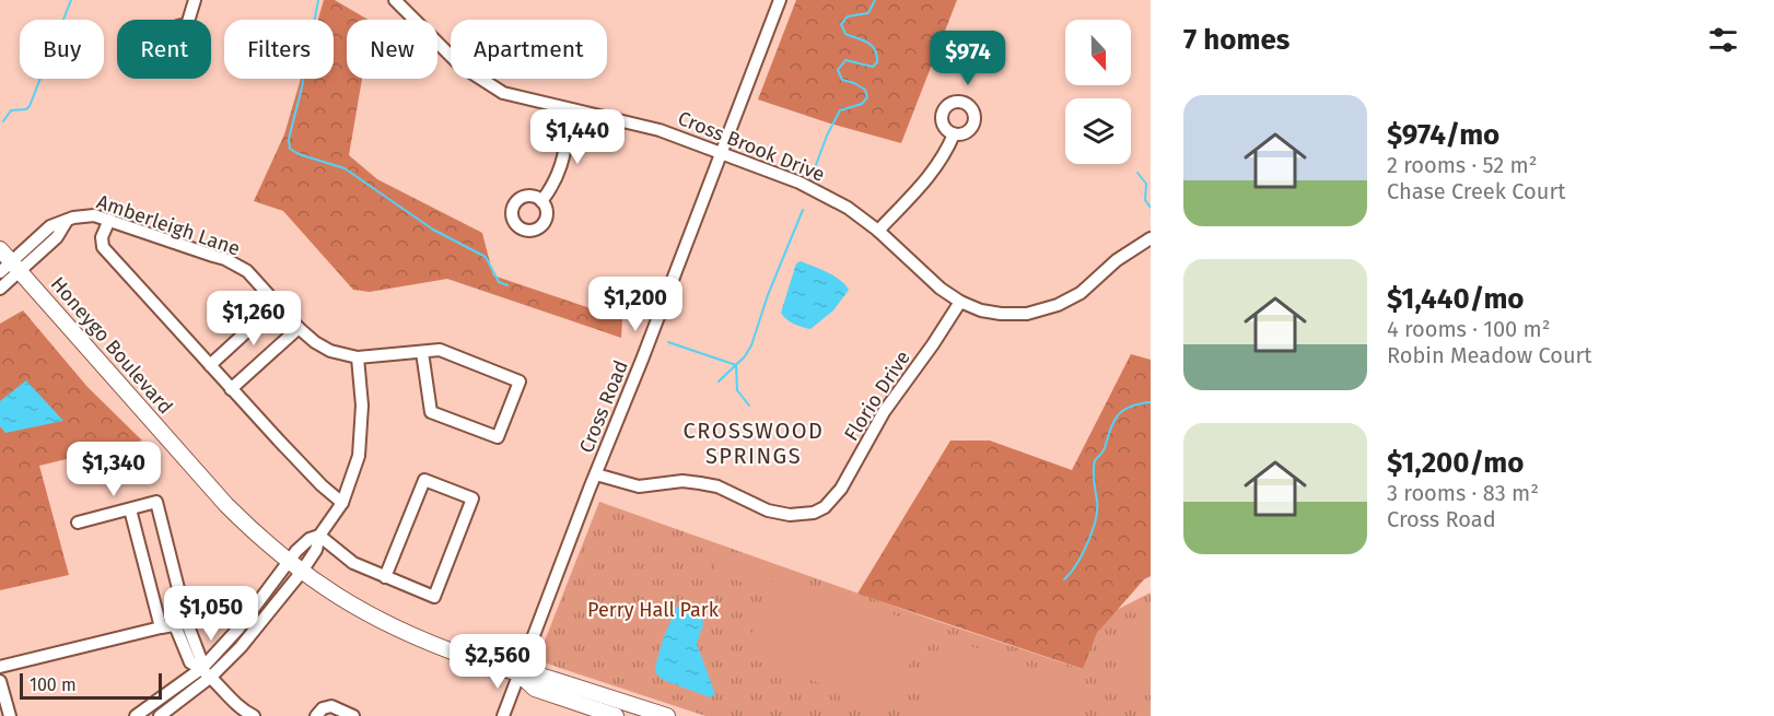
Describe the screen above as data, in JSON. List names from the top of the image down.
{
  "streets": {
    "main road": ["Honeygo Boulevard"],
    "street": [
      "Cross Brook Drive",
      "Amberleigh Lane",
      "Florio Drive",
      "Cross Road"
    ]
  },
  "crossings": [
    ["Cross Brook Drive", "Florio Drive"],
    ["Cross Brook Drive", "Cross Road"],
    ["Amberleigh Lane", "Honeygo Boulevard"],
    ["Honeygo Boulevard", "Cross Road"],
    ["Florio Drive", "Cross Road"]
  ],
  "districts": ["CROSSWOOD SPRINGS"],
  "parks": ["Perry Hall Park"],
  "scale_bar": "100 m",
  "north": "bottom",
  "page": {
    "heading": "7 homes",
    "chip": [
      "Buy",
      "Rent",
      "Filters",
      "New",
      "Apartment"
    ],
    "price": [
      "$974",
      "$1,440",
      "$1,200",
      "$1,260",
      "$1,340",
      "$1,050",
      "$2,560"
    ],
    "list": [
      {
        "name": "$974/mo",
        "note": "2 rooms · 52 m² · Chase Creek Court"
      },
      {
        "name": "$1,440/mo",
        "note": "4 rooms · 100 m² · Robin Meadow Court"
      },
      {
        "name": "$1,200/mo",
        "note": "3 rooms · 83 m² · Cross Road"
      }
    ],
    "scale": "100 m"
  }
}
